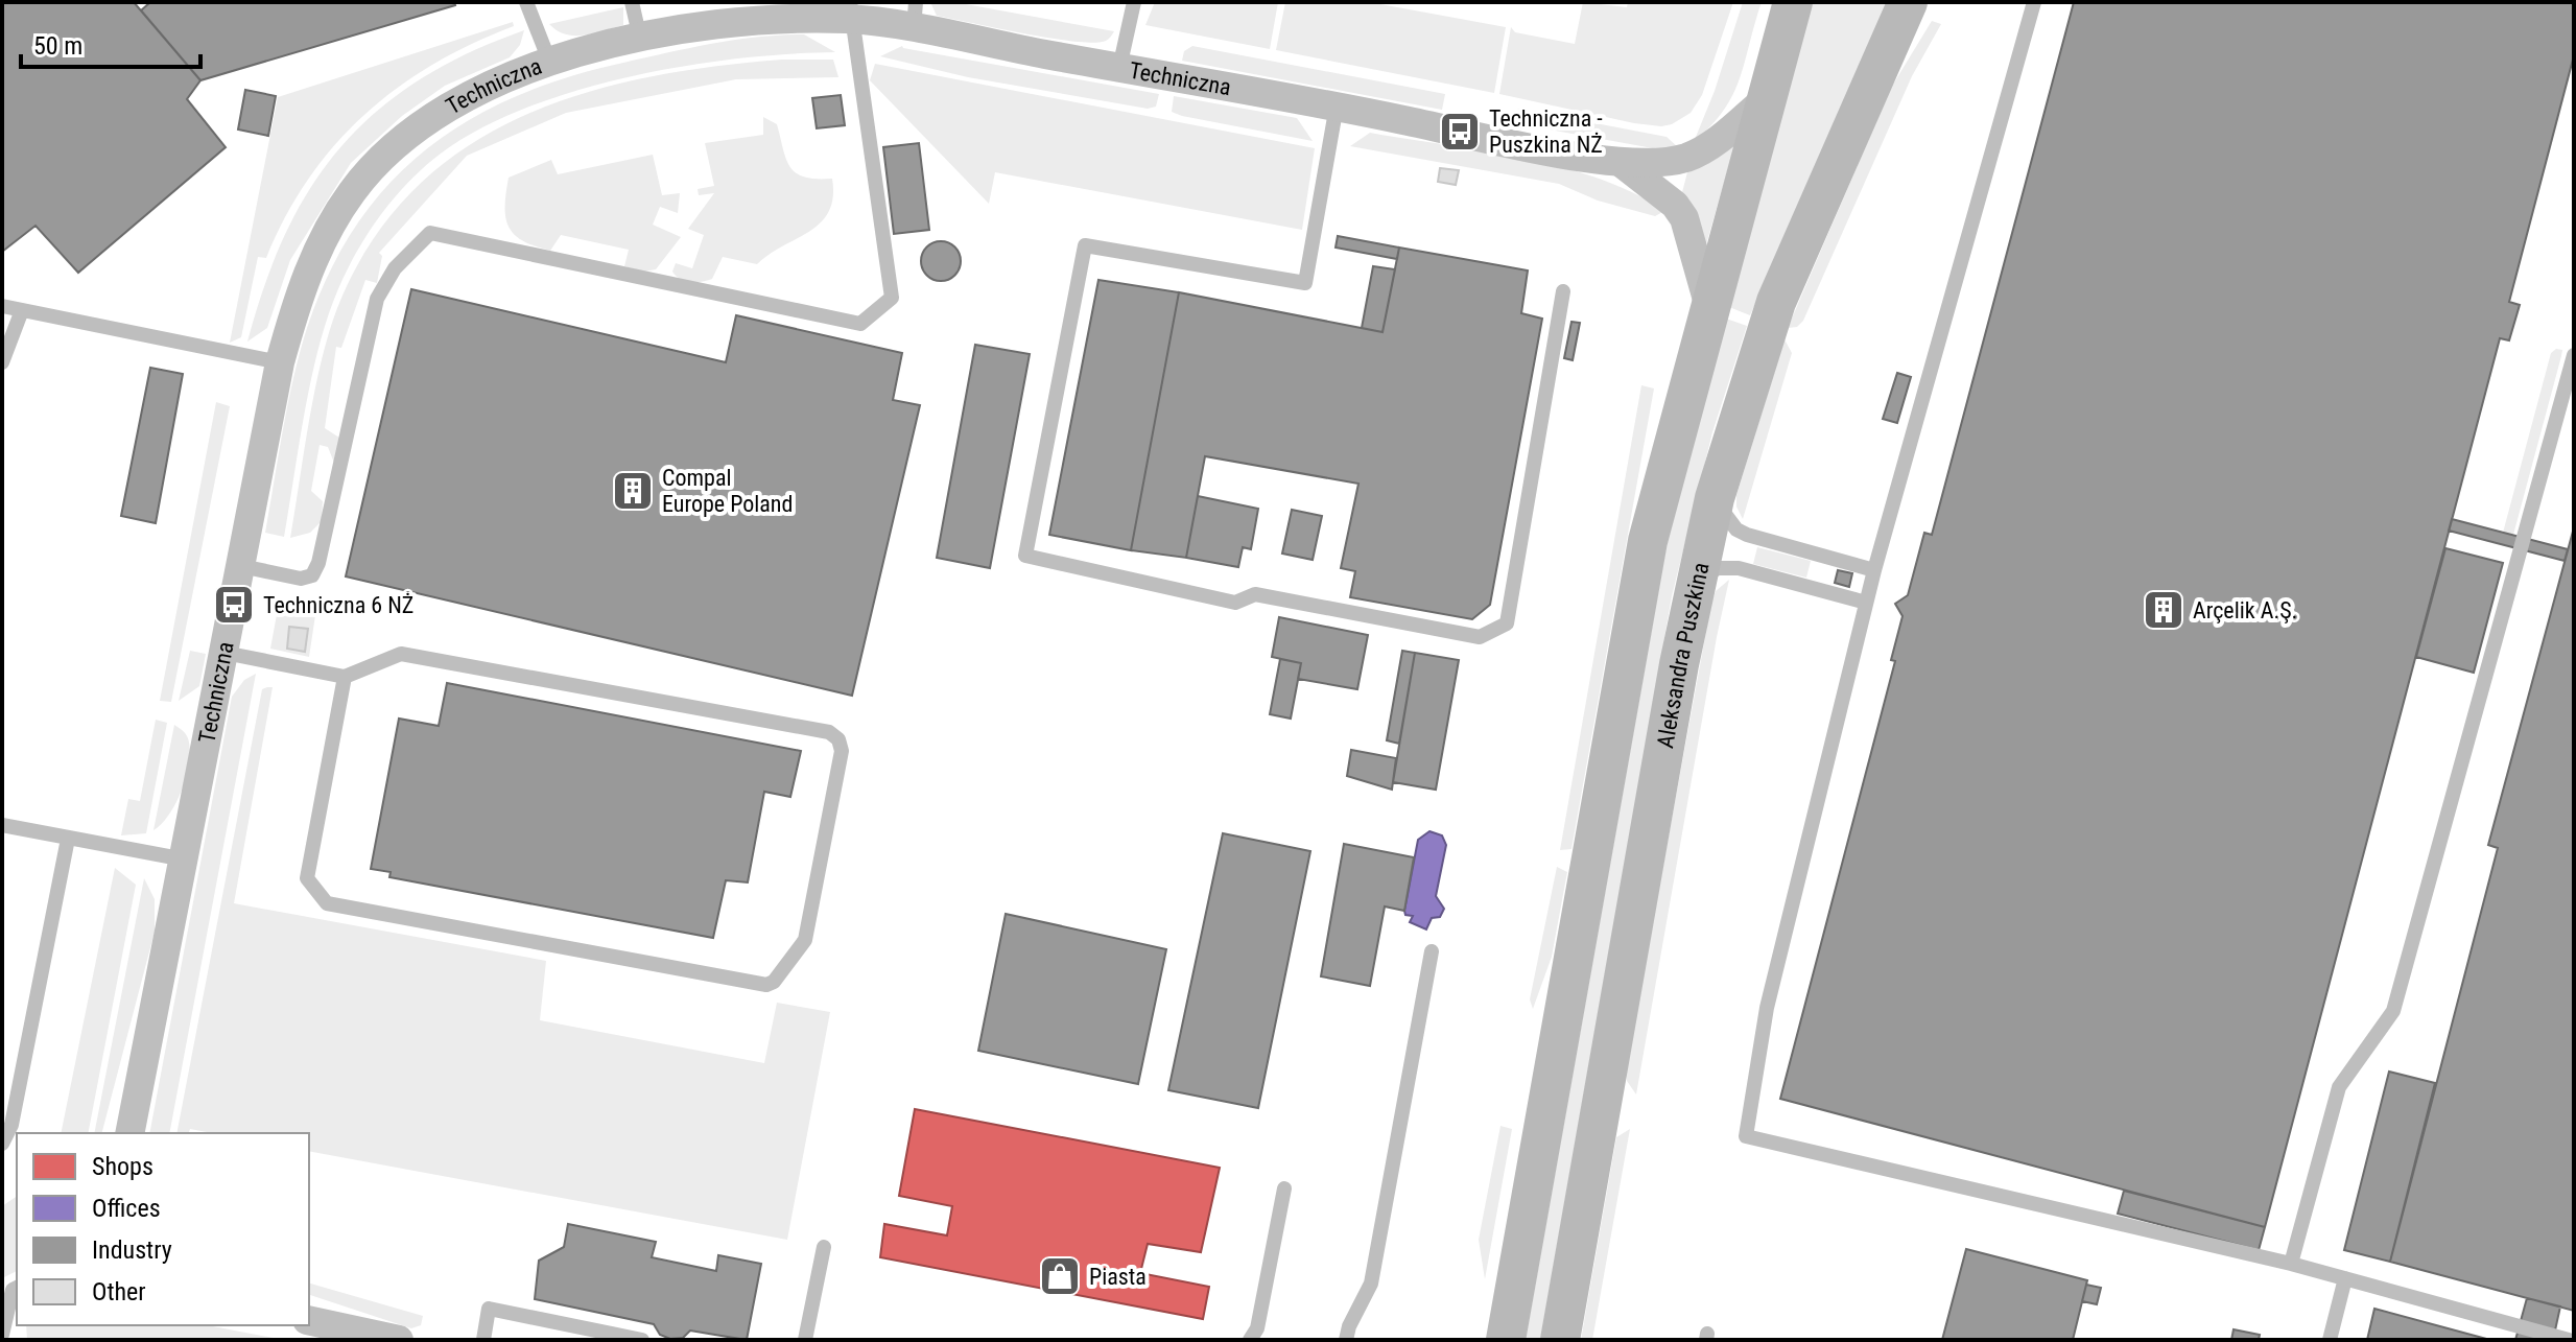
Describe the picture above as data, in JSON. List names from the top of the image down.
{
  "streets": {
    "main road": ["Aleksandra Puszkina"],
    "street": ["Techniczna"]
  },
  "places": {
    "bus stop": ["Techniczna - Puszkina NŻ", "Techniczna 6 NŻ"],
    "building": ["Compal Europe Poland", "Arçelik A.Ş."],
    "shop": ["Piasta"]
  },
  "legend": [
    "Shops",
    "Offices",
    "Industry",
    "Other"
  ],
  "scale_bar": "50 m"
}
